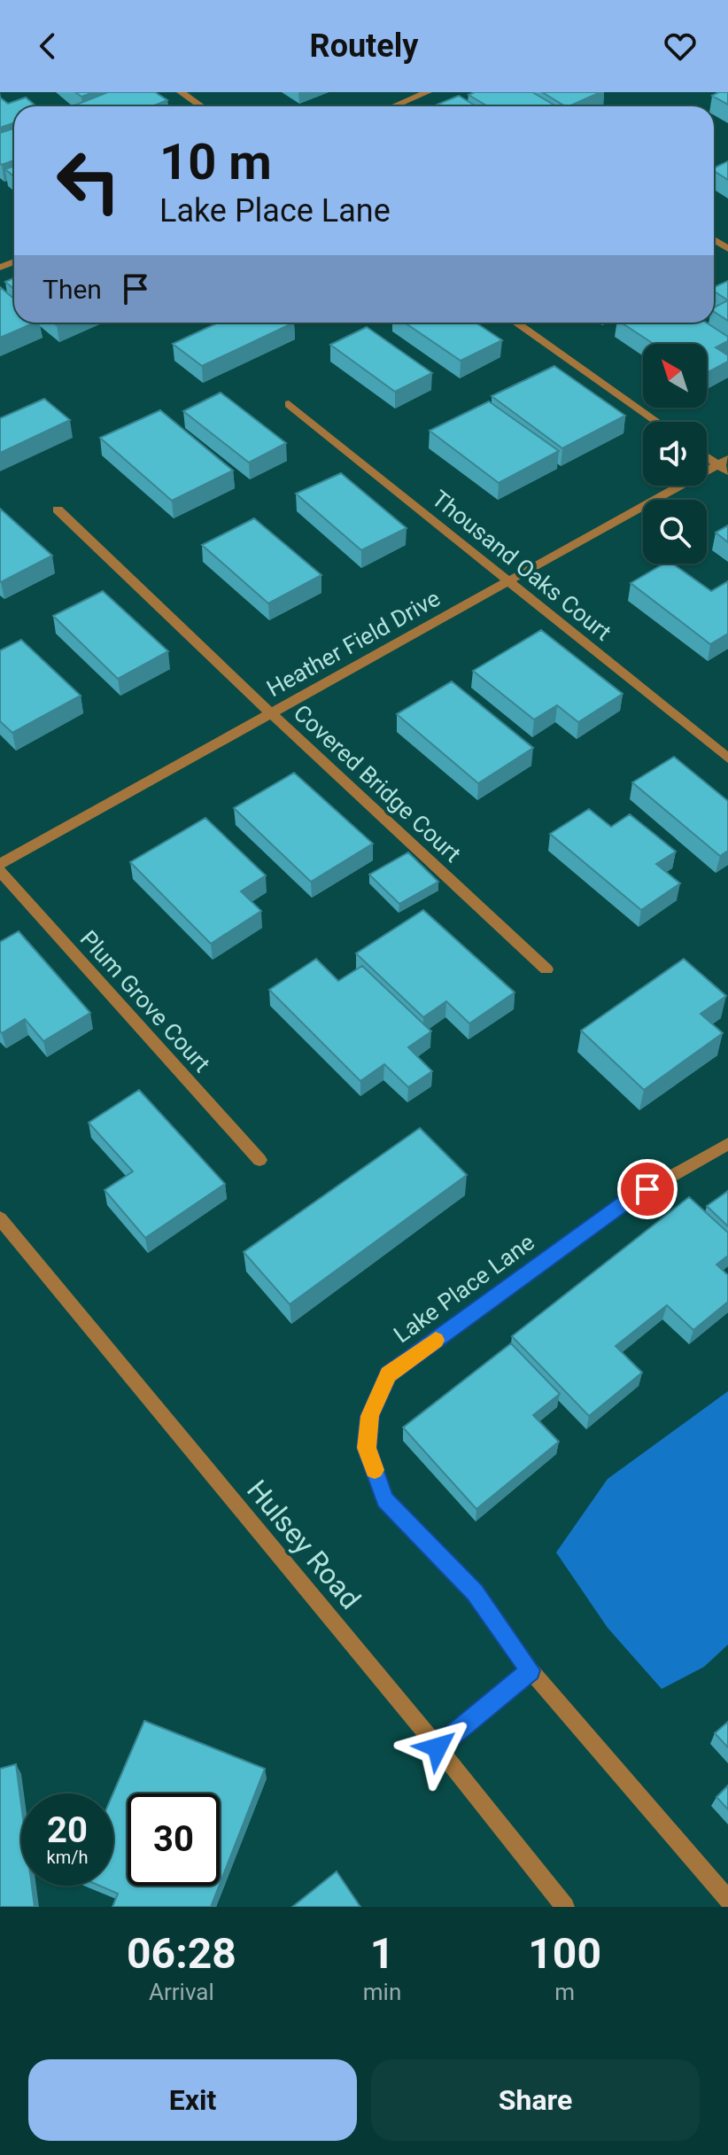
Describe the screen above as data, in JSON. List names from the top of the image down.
{
  "streets": {
    "street": [
      "Thousand Oaks Court",
      "Heather Field Drive",
      "Covered Bridge Court",
      "Plum Grove Court",
      "Lake Place Lane",
      "Hulsey Road"
    ]
  },
  "crossings": [
    ["Thousand Oaks Court", "Heather Field Drive"],
    ["Heather Field Drive", "Covered Bridge Court"]
  ],
  "north": "top left",
  "page": {
    "header": "Routely",
    "turn": ["10 m", "Lake Place Lane"],
    "then": "Then",
    "speed": "20 km/h",
    "limit": "30",
    "eta": [
      "06:28",
      "Arrival",
      "1",
      "min",
      "100",
      "m"
    ],
    "buttons": ["Exit", "Share"]
  }
}
